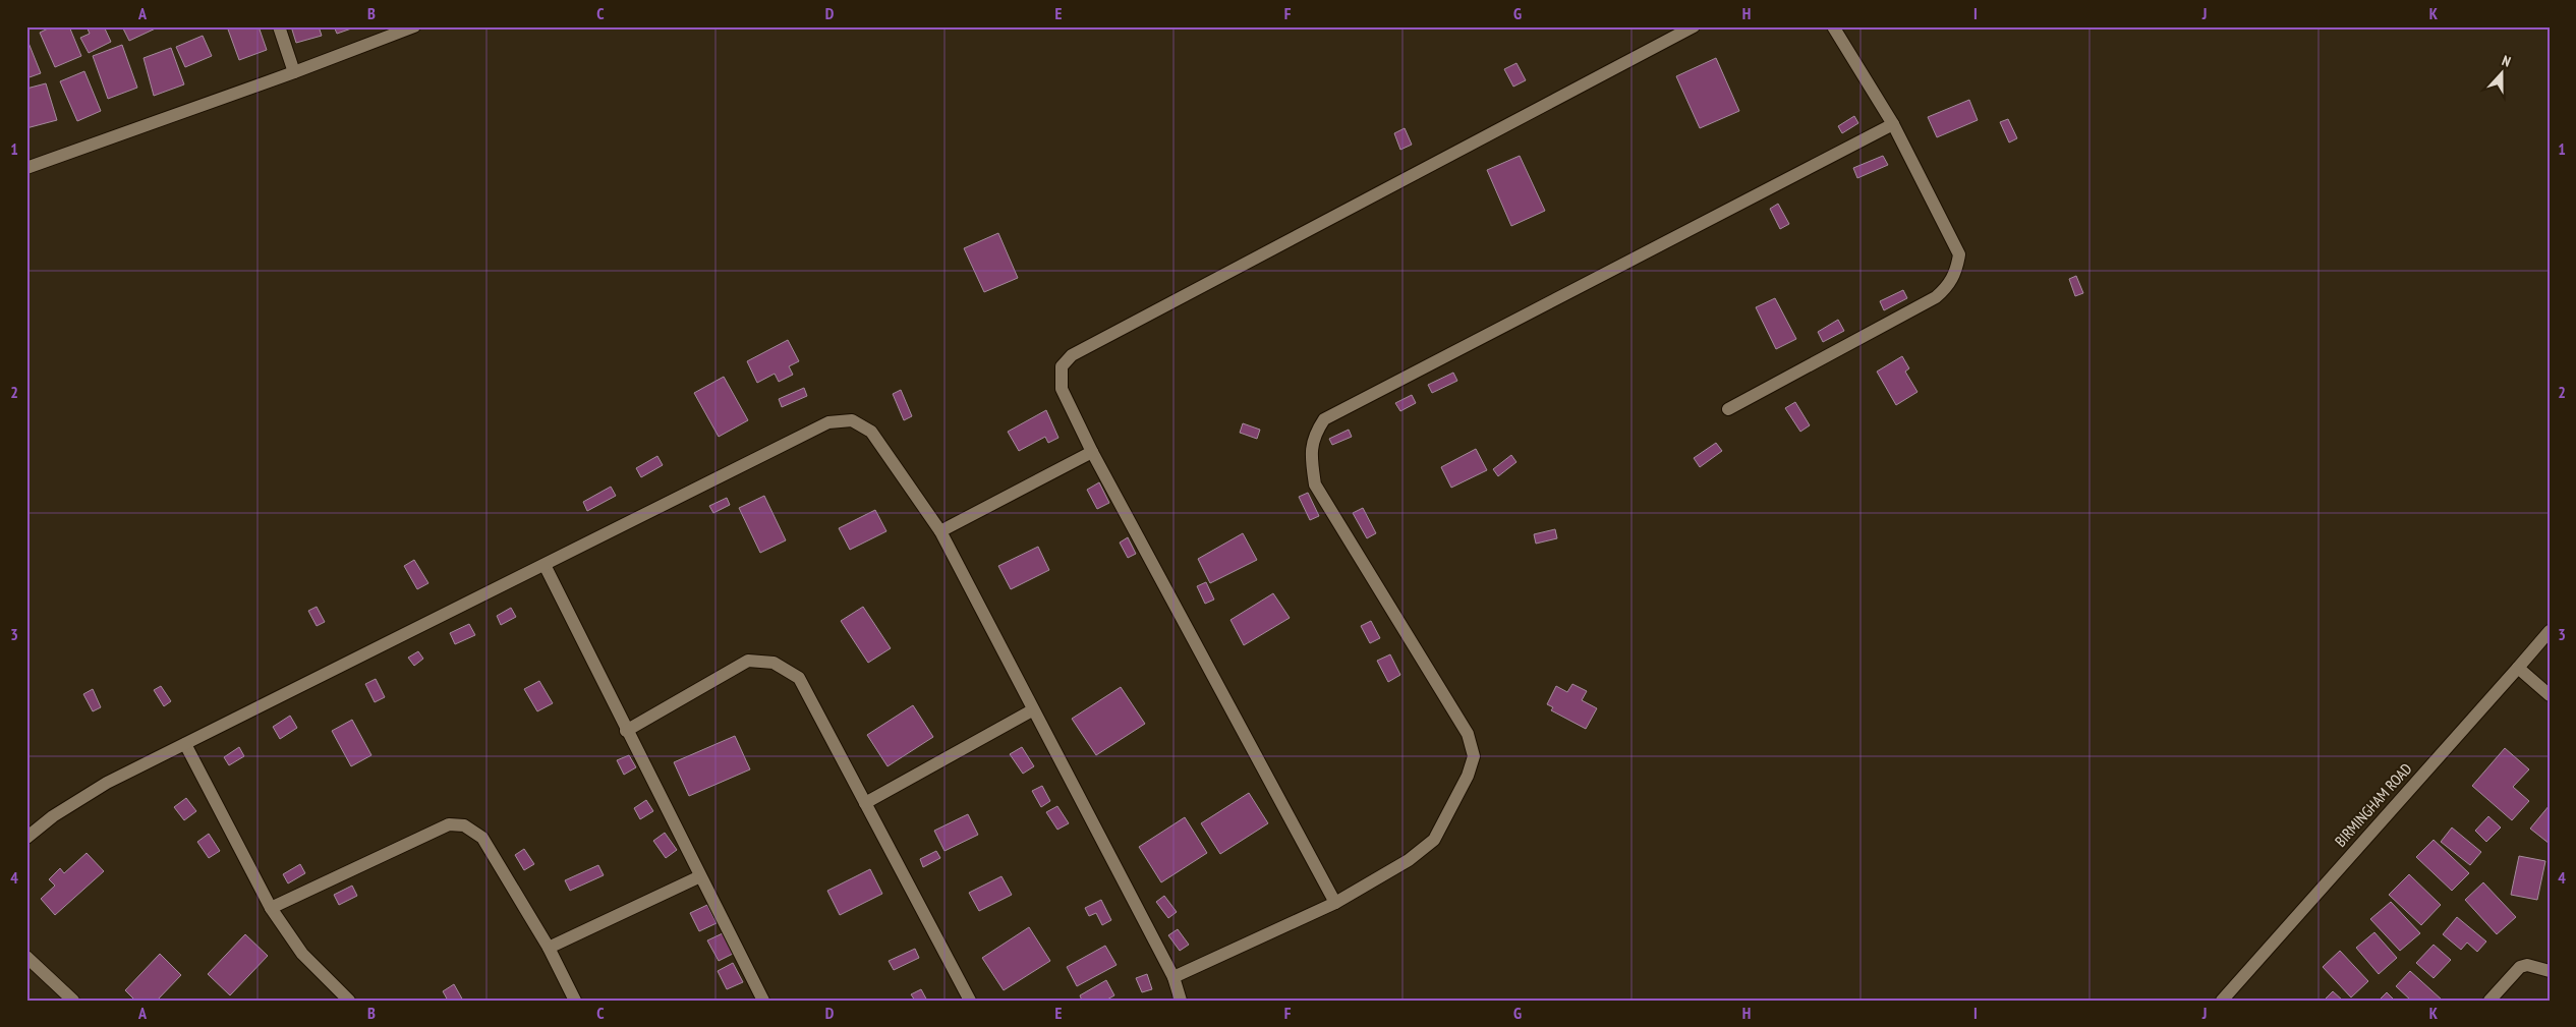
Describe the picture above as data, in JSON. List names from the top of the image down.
{
  "streets": {
    "street": ["BIRMINGHAM ROAD"]
  },
  "north": "top",
  "grid": {
    "columns": [
      "A",
      "B",
      "C",
      "D",
      "E",
      "F",
      "G",
      "H",
      "I",
      "J",
      "K"
    ],
    "rows": [
      "1",
      "2",
      "3",
      "4"
    ]
  }
}
